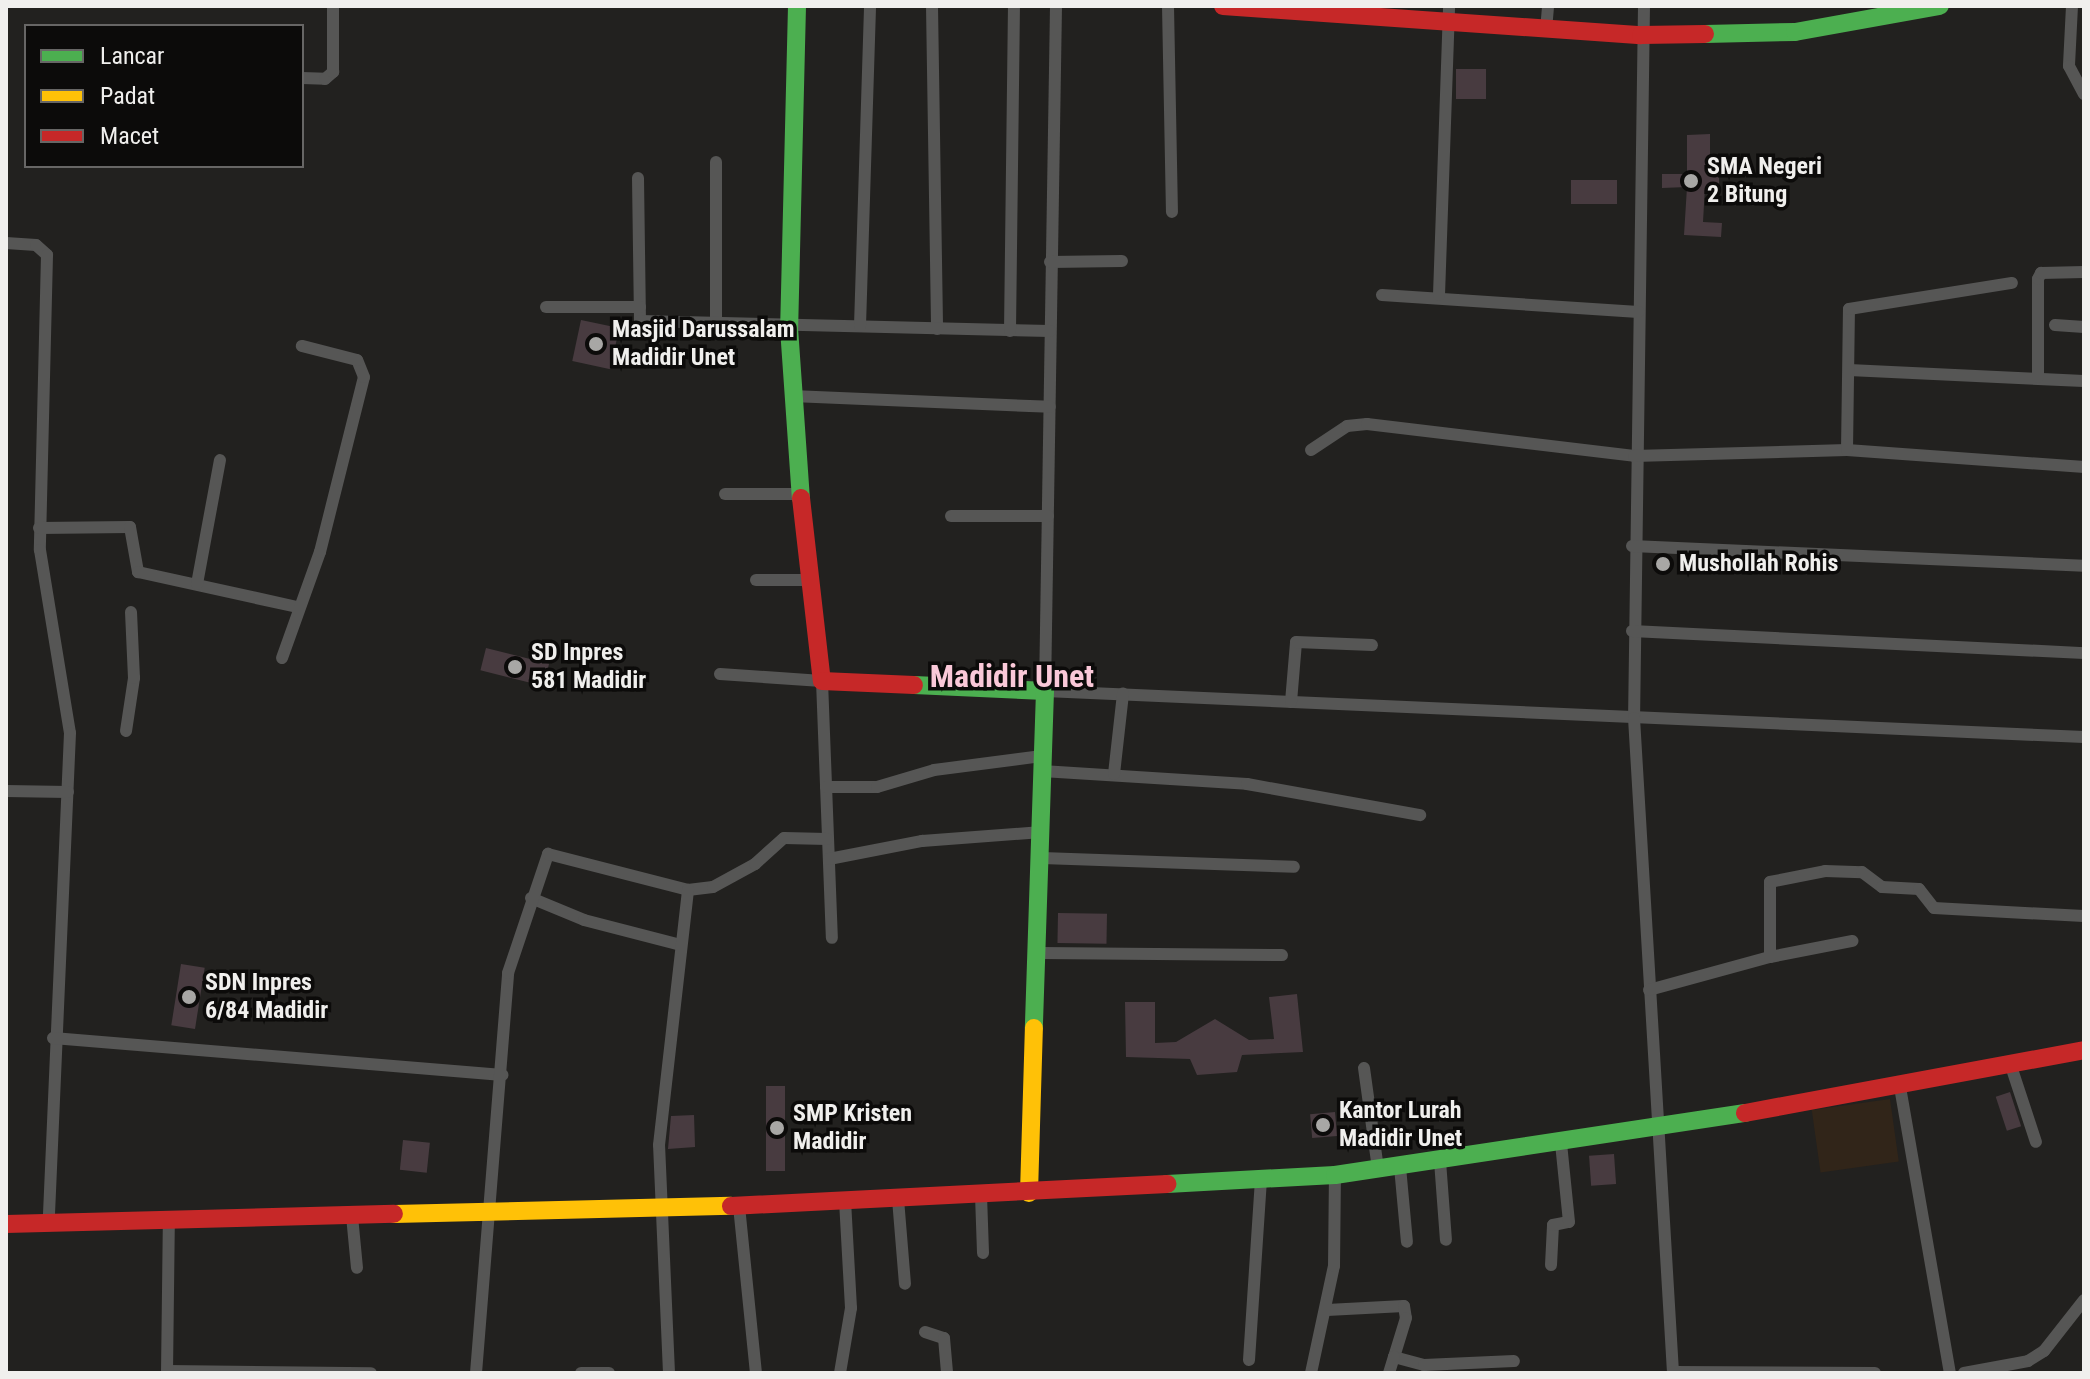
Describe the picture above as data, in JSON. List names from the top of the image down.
{
  "districts": ["Madidir Unet"],
  "places": [
    "SMA Negeri 2 Bitung",
    "Masjid Darussalam Madidir Unet",
    "Mushollah Rohis",
    "SD Inpres 581 Madidir",
    "SDN Inpres 6/84 Madidir",
    "Kantor Lurah Madidir Unet",
    "SMP Kristen Madidir"
  ],
  "legend": ["Lancar", "Padat", "Macet"]
}
